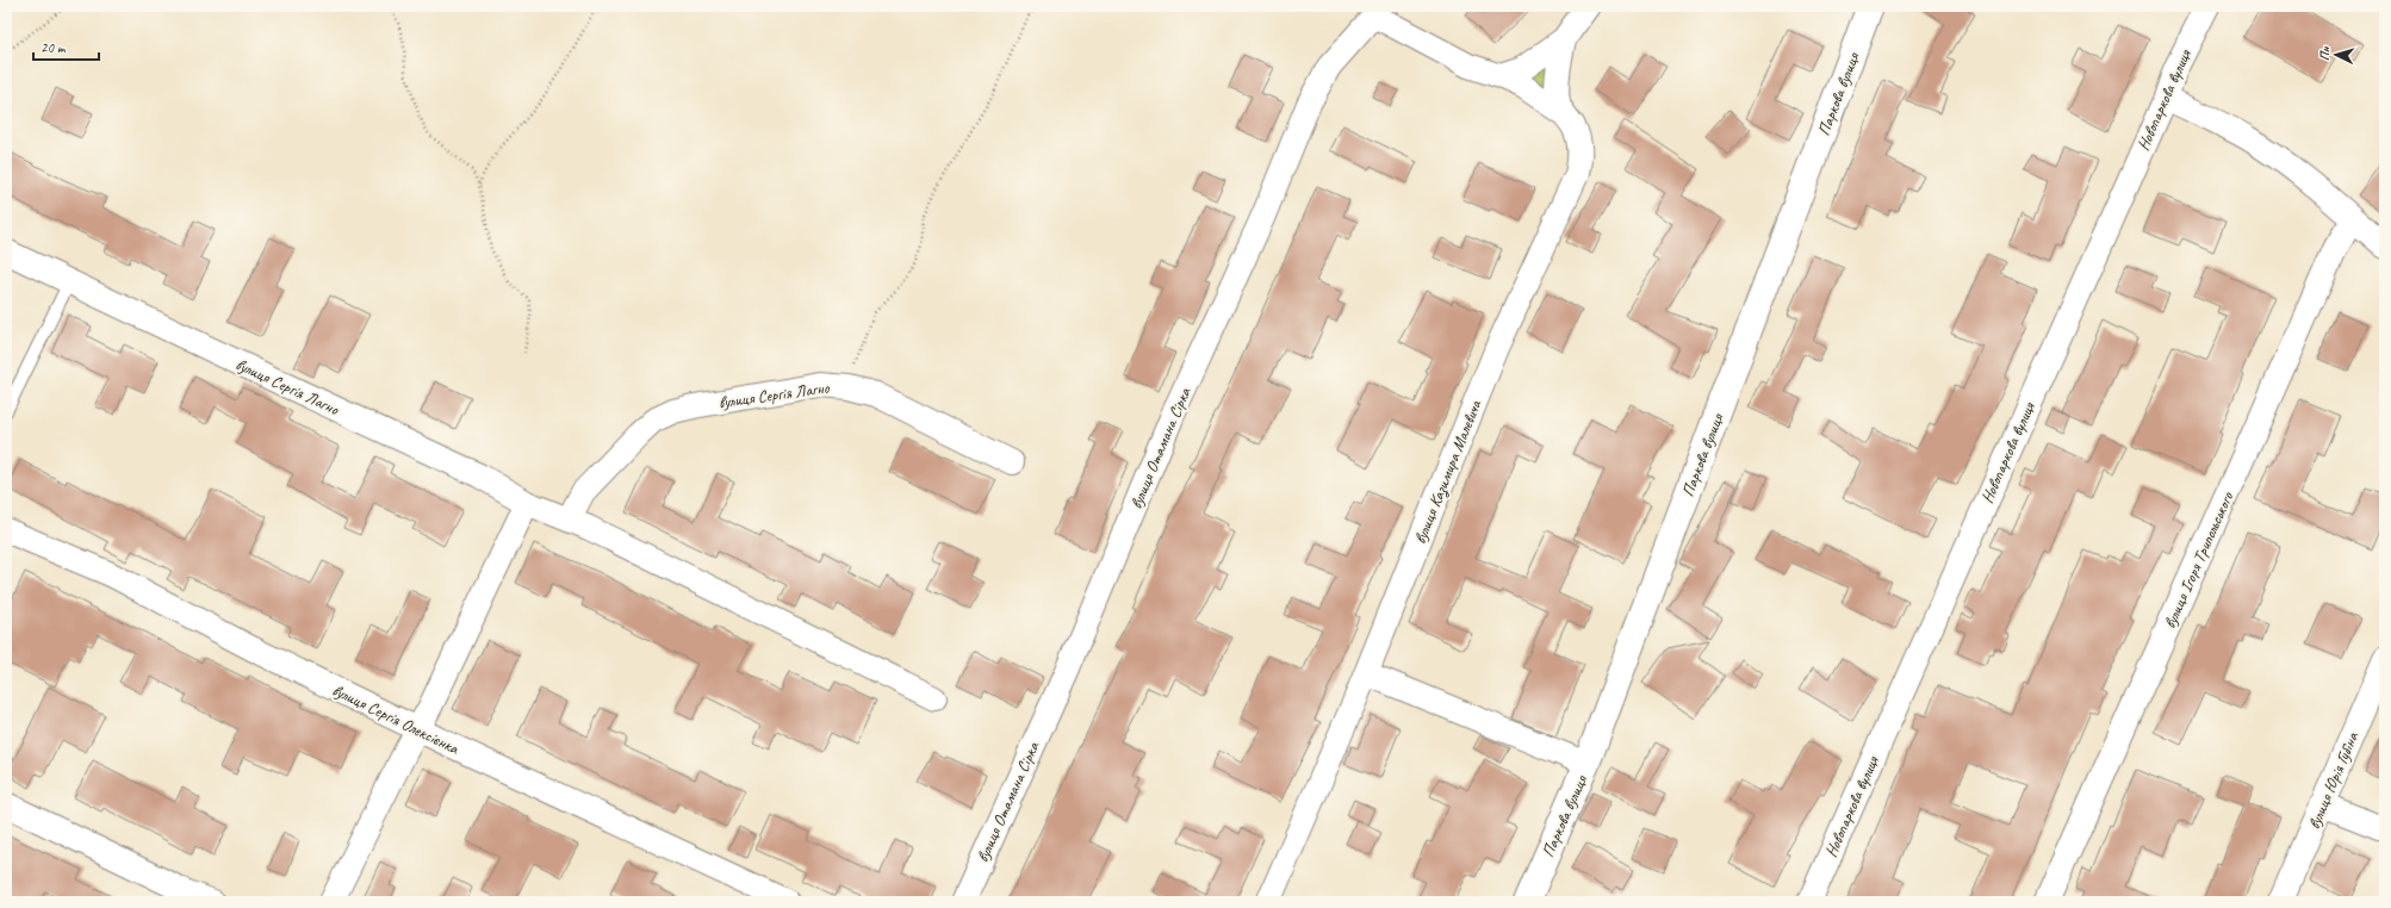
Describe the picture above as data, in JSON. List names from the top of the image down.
{
  "streets": {
    "street": [
      "Паркова вулиця",
      "Новопаркова вулиця",
      "вулиця Сергія Лагно",
      "вулиця Отамана Сірка",
      "вулиця Казимира Малевича",
      "вулиця Ігоря Трипольського",
      "вулиця Сергія Олексієнка",
      "вулиця Юрія Губіна"
    ]
  },
  "scale_bar": "20 m",
  "north": "left"
}
